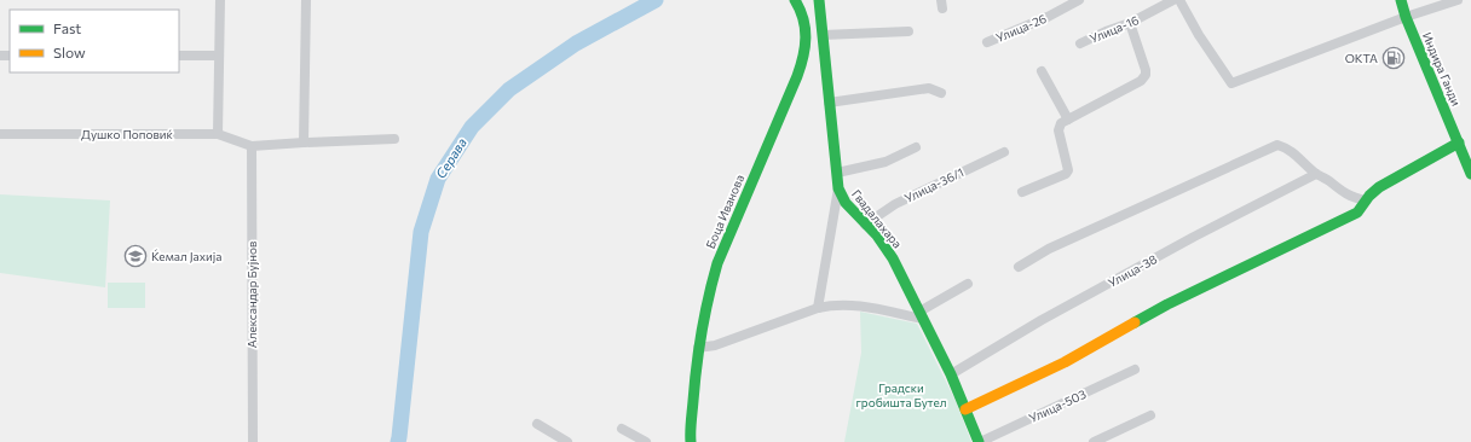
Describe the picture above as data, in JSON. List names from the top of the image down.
{
  "streets": {
    "street": [
      "Улица-26",
      "Улица-16",
      "Индира Ганди",
      "Душко Поповиќ",
      "Улица-36/1",
      "Боца Иванова",
      "Гвадалахара",
      "Улица-38",
      "Александар Бујнов",
      "Улица-503"
    ]
  },
  "crossings": [
    ["Душко Поповиќ", "Александар Бујнов"],
    ["Улица-36/1", "Гвадалахара"],
    ["Гвадалахара", "Улица-38"],
    ["Гвадалахара", "Улица-503"]
  ],
  "water": ["Серава"],
  "parks": ["Градски гробишта Бутел"],
  "places": {
    "fuel station": ["ОКТА"],
    "school or university": ["Ќемал Јахија"]
  },
  "legend": ["Fast", "Slow"]
}
